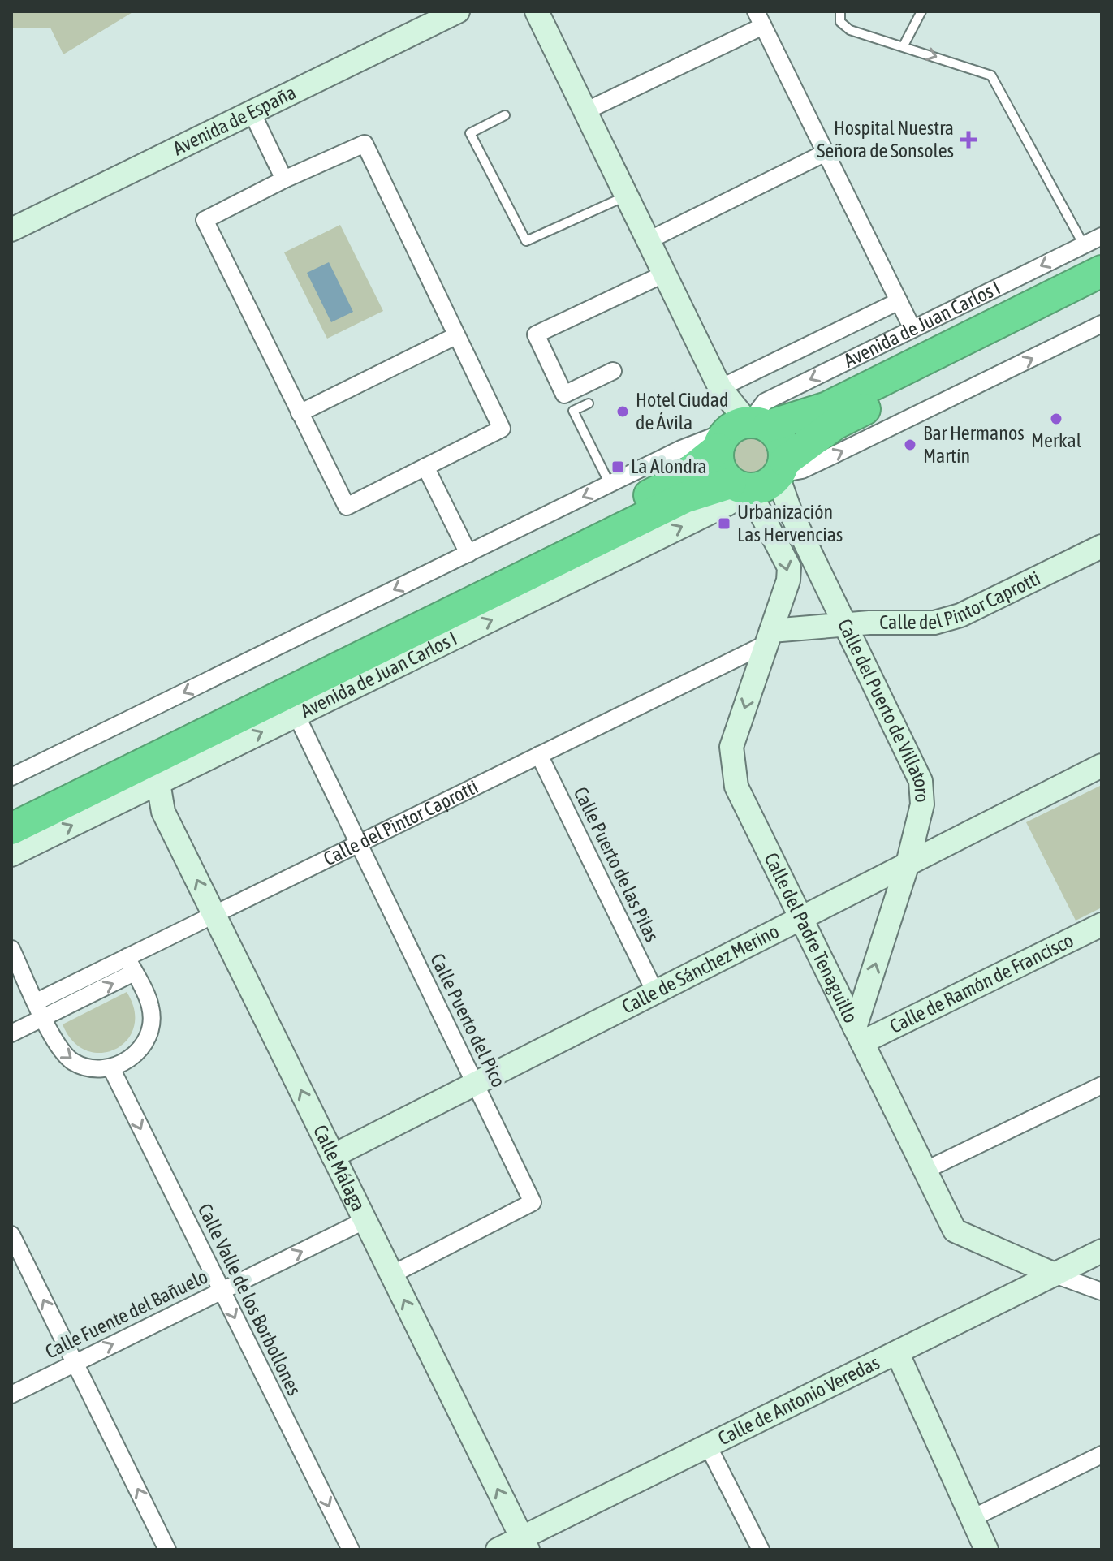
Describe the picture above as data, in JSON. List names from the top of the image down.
{
  "streets": {
    "highway": ["Avenida de Juan Carlos I"],
    "street": [
      "Avenida de España",
      "Calle del Pintor Caprotti",
      "Calle del Puerto de Villatoro",
      "Calle Puerto de las Pilas",
      "Calle del Padre Tenaguillo",
      "Calle de Sánchez Merino",
      "Calle de Ramón de Francisco",
      "Calle Puerto del Pico",
      "Calle Málaga",
      "Calle Valle de los Borbollones",
      "Calle Fuente del Bañuelo",
      "Calle de Antonio Veredas"
    ]
  },
  "crossings": [
    ["Avenida de Juan Carlos I", "Calle del Puerto de Villatoro"],
    ["Avenida de Juan Carlos I", "Calle del Padre Tenaguillo"],
    ["Avenida de Juan Carlos I", "Calle Puerto del Pico"],
    ["Avenida de Juan Carlos I", "Calle Málaga"],
    ["Calle del Pintor Caprotti", "Calle del Puerto de Villatoro"],
    ["Calle del Pintor Caprotti", "Calle Puerto de las Pilas"],
    ["Calle del Pintor Caprotti", "Calle del Padre Tenaguillo"],
    ["Calle del Pintor Caprotti", "Calle Puerto del Pico"],
    ["Calle del Pintor Caprotti", "Calle Málaga"],
    ["Calle del Puerto de Villatoro", "Calle del Padre Tenaguillo"],
    ["Calle del Puerto de Villatoro", "Calle de Sánchez Merino"],
    ["Calle del Puerto de Villatoro", "Calle de Ramón de Francisco"],
    ["Calle Puerto de las Pilas", "Calle de Sánchez Merino"],
    ["Calle del Padre Tenaguillo", "Calle de Sánchez Merino"],
    ["Calle del Padre Tenaguillo", "Calle de Ramón de Francisco"],
    ["Calle del Padre Tenaguillo", "Calle de Antonio Veredas"],
    ["Calle de Sánchez Merino", "Calle Puerto del Pico"],
    ["Calle de Sánchez Merino", "Calle Málaga"],
    ["Calle Puerto del Pico", "Calle Málaga"],
    ["Calle Málaga", "Calle Fuente del Bañuelo"],
    ["Calle Málaga", "Calle de Antonio Veredas"],
    ["Calle Valle de los Borbollones", "Calle Fuente del Bañuelo"]
  ],
  "one_way": [
    "Calle del Padre Tenaguillo",
    "Calle Málaga",
    "Calle Valle de los Borbollones",
    "Calle Fuente del Bañuelo"
  ],
  "places": {
    "health": ["Hospital Nuestra Señora de Sonsoles"],
    "other": ["Hotel Ciudad de Ávila", "Merkal", "Bar Hermanos Martín"],
    "transit": ["La Alondra", "Urbanización Las Hervencias"]
  }
}
